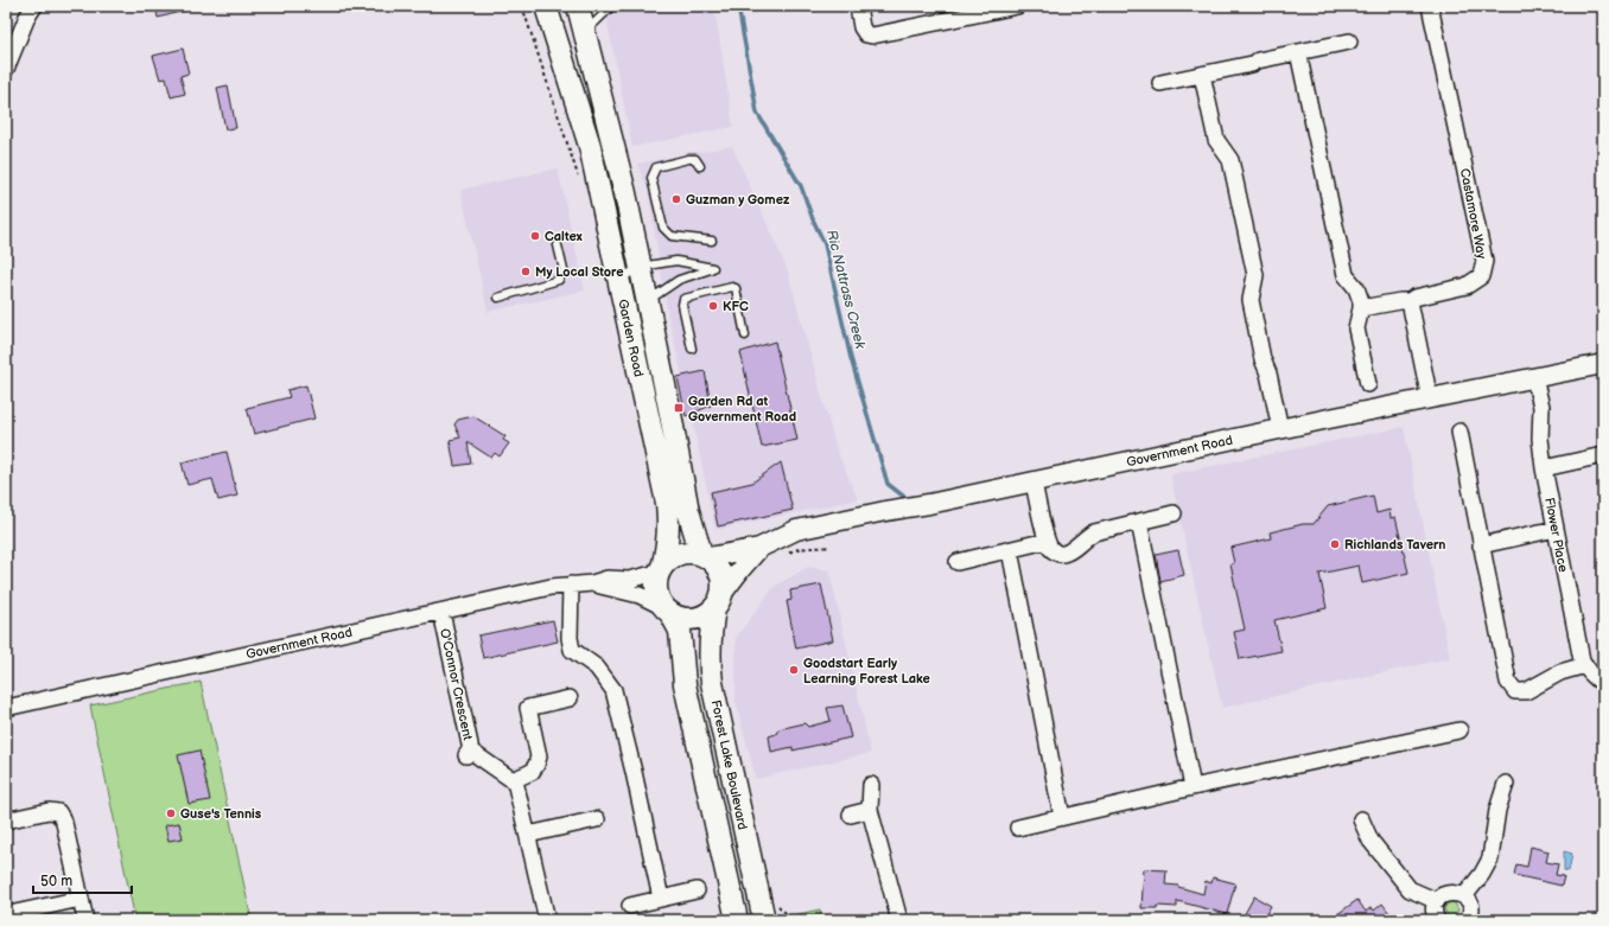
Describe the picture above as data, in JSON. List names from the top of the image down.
{
  "streets": {
    "main road": ["Garden Road", "Forest Lake Boulevard"],
    "street": [
      "Castamore Way",
      "Government Road",
      "Flower Place",
      "O'Connor Crescent"
    ]
  },
  "crossings": [
    ["Garden Road", "Government Road"],
    ["Garden Road", "Forest Lake Boulevard"],
    ["Government Road", "Flower Place"],
    ["Government Road", "O'Connor Crescent"],
    ["Government Road", "Forest Lake Boulevard"]
  ],
  "water": ["Ric Nattrass Creek"],
  "places": {
    "other": [
      "Guzman y Gomez",
      "Caltex",
      "My Local Store",
      "KFC",
      "Richlands Tavern",
      "Goodstart Early Learning Forest Lake",
      "Guse's Tennis"
    ],
    "transit": ["Garden Rd at Government Road"]
  },
  "scale_bar": "50 m"
}
